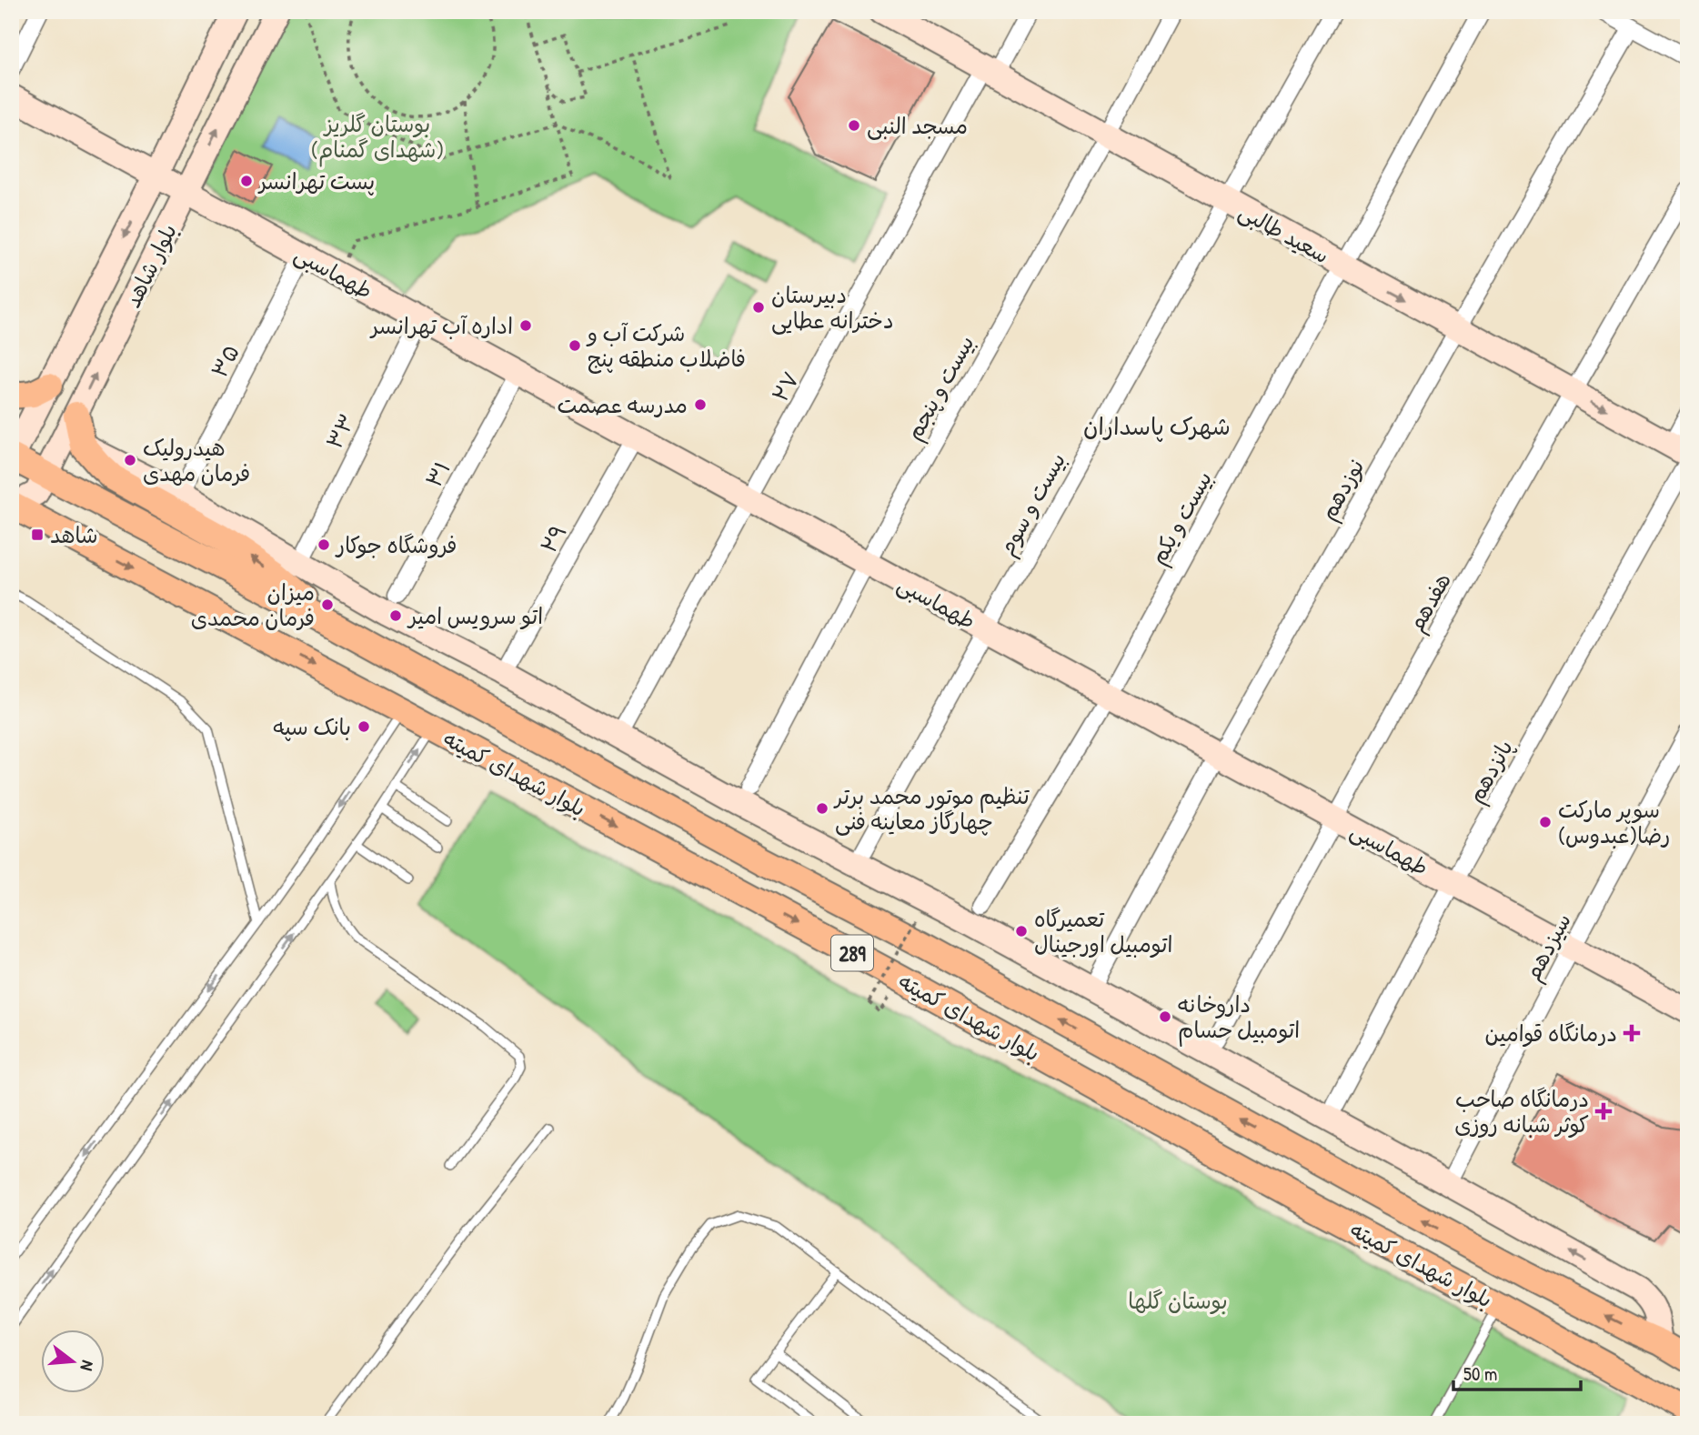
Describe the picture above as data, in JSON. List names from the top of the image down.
{
  "streets": {
    "main road": ["بلوار شهدای کمیته", "289"],
    "street": [
      "سعید طالبی",
      "بلوار شاهد",
      "طهماسبی",
      "۳۵",
      "۲۷",
      "بیست و پنجم",
      "۳۳",
      "۳۱",
      "نوزدهم",
      "بیست و سوم",
      "بیست و یکم",
      "۲۹",
      "هفدهم",
      "پانزدهم",
      "سیزدهم"
    ]
  },
  "crossings": [
    ["سعید طالبی", "۲۷"],
    ["سعید طالبی", "بیست و پنجم"],
    ["سعید طالبی", "نوزدهم"],
    ["سعید طالبی", "بیست و سوم"],
    ["سعید طالبی", "بیست و یکم"],
    ["سعید طالبی", "هفدهم"],
    ["سعید طالبی", "پانزدهم"],
    ["بلوار شاهد", "طهماسبی"],
    ["بلوار شاهد", "بلوار شهدای کمیته"],
    ["طهماسبی", "۳۵"],
    ["طهماسبی", "۲۷"],
    ["طهماسبی", "بیست و پنجم"],
    ["طهماسبی", "۳۳"],
    ["طهماسبی", "۳۱"],
    ["طهماسبی", "نوزدهم"],
    ["طهماسبی", "بیست و سوم"],
    ["طهماسبی", "بیست و یکم"],
    ["طهماسبی", "۲۹"],
    ["طهماسبی", "هفدهم"],
    ["طهماسبی", "پانزدهم"],
    ["طهماسبی", "سیزدهم"]
  ],
  "districts": ["شهرک پاسداران"],
  "parks": ["بوستان گلریز (شهدای گمنام)", "بوستان گلها"],
  "places": {
    "other": [
      "مسجد النبی",
      "پست تهرانسر",
      "دبیرستان دخترانه عطایی",
      "اداره آب تهرانسر",
      "شرکت آب و فاضلاب منطقه پنج",
      "مدرسه عصمت",
      "هیدرولیک فرمان مهدی",
      "فروشگاه جوکار",
      "میزان فرمان محمدی",
      "اتو سرویس امیر",
      "بانک سپه",
      "تنظیم موتور محمد برتر چهارگاز معاینه فنی",
      "سوپر مارکت رضا(عبدوس)",
      "تعمیرگاه اتومبیل اورجینال",
      "داروخانه اتومبیل حسام"
    ],
    "transit": ["شاهد"],
    "health": ["درمانگاه قوامین", "درمانگاه صاحب کوثر شبانه روزی"]
  },
  "scale_bar": "50 m",
  "north": "right"
}
